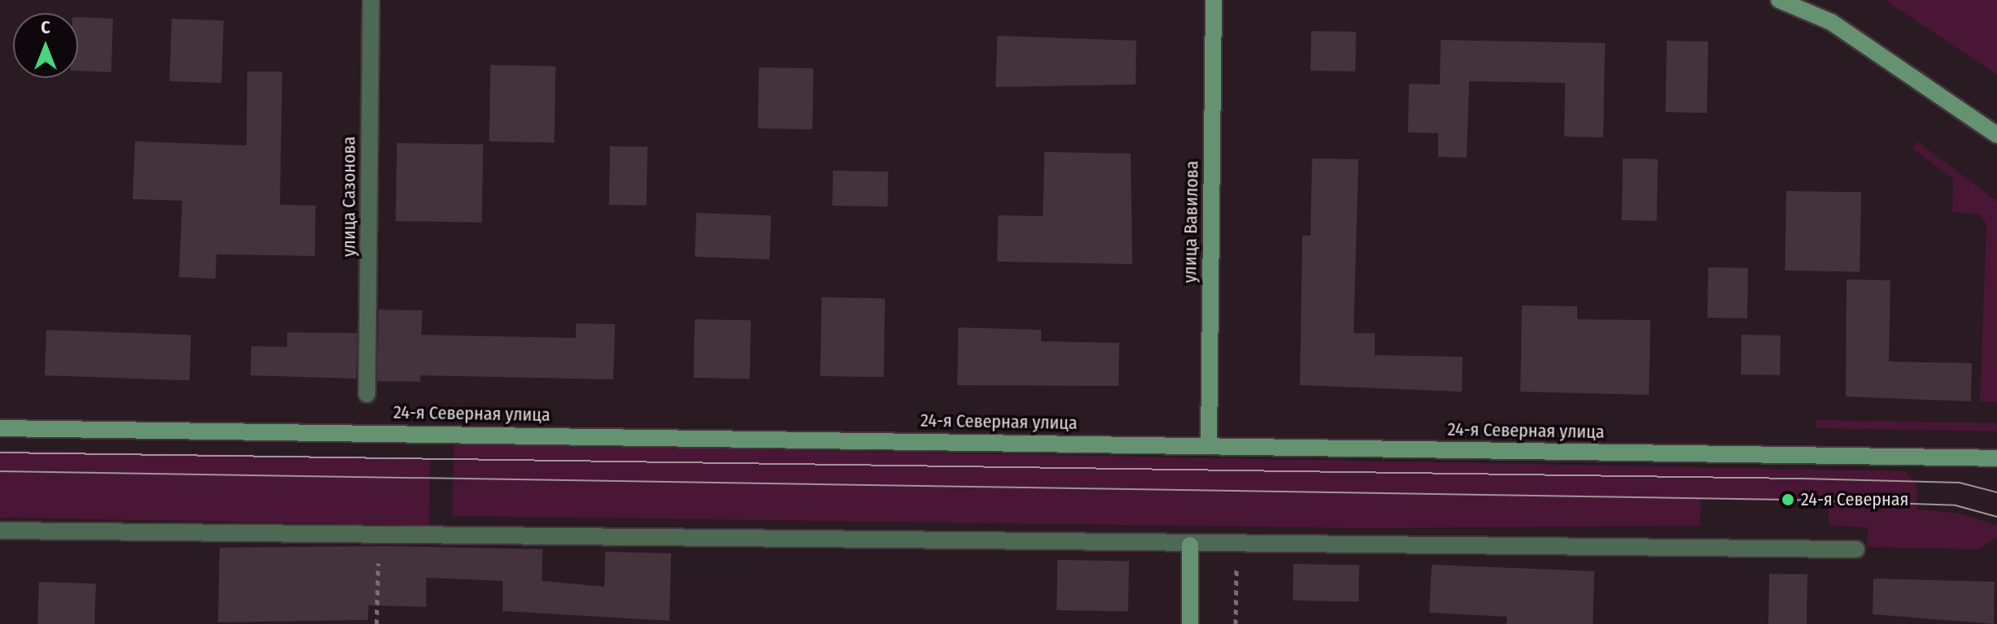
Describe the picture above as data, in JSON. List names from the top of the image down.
{
  "streets": {
    "main road": ["улица Вавилова", "24-я Северная улица"],
    "street": ["улица Сазонова"]
  },
  "crossings": [
    ["улица Вавилова", "24-я Северная улица"]
  ],
  "places": ["24-я Северная"],
  "north": "top"
}
